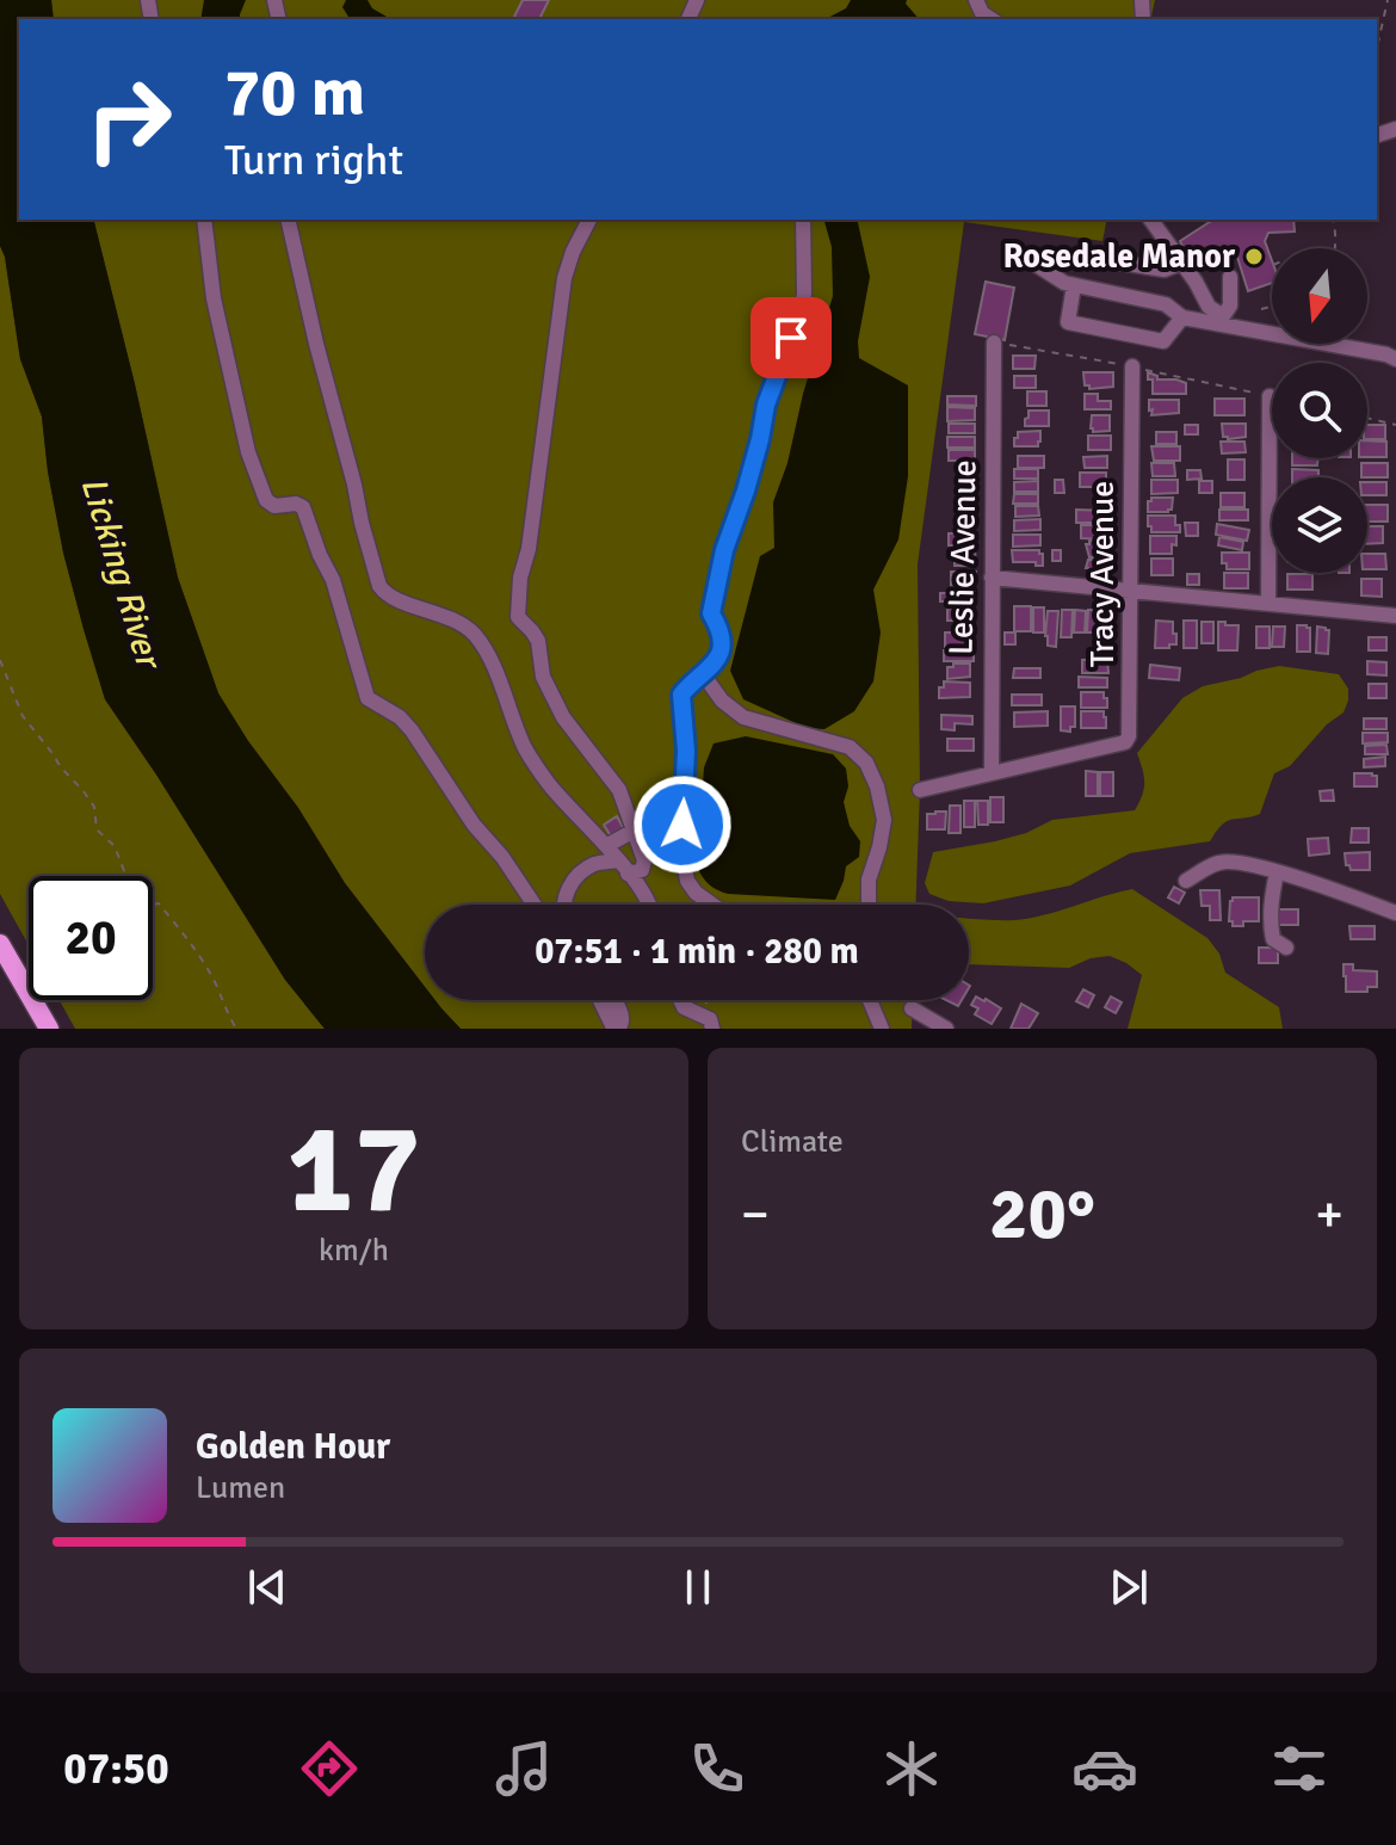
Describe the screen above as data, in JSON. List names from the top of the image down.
{
  "streets": {
    "street": ["Leslie Avenue", "Tracy Avenue"]
  },
  "crossings": [
    ["Leslie Avenue", "Tracy Avenue"]
  ],
  "water": ["Licking River"],
  "places": ["Rosedale Manor"],
  "north": "bottom",
  "page": {
    "turn": ["70 m", "Turn right"],
    "limit": "20",
    "trip": "07:51 · 1 min · 280 m",
    "tile": [
      ["17", "km/h"],
      "Climate"
    ],
    "heat": ["−", "20°", "+"],
    "song": ["Golden Hour", "Lumen"],
    "tabs": "07:50"
  }
}
